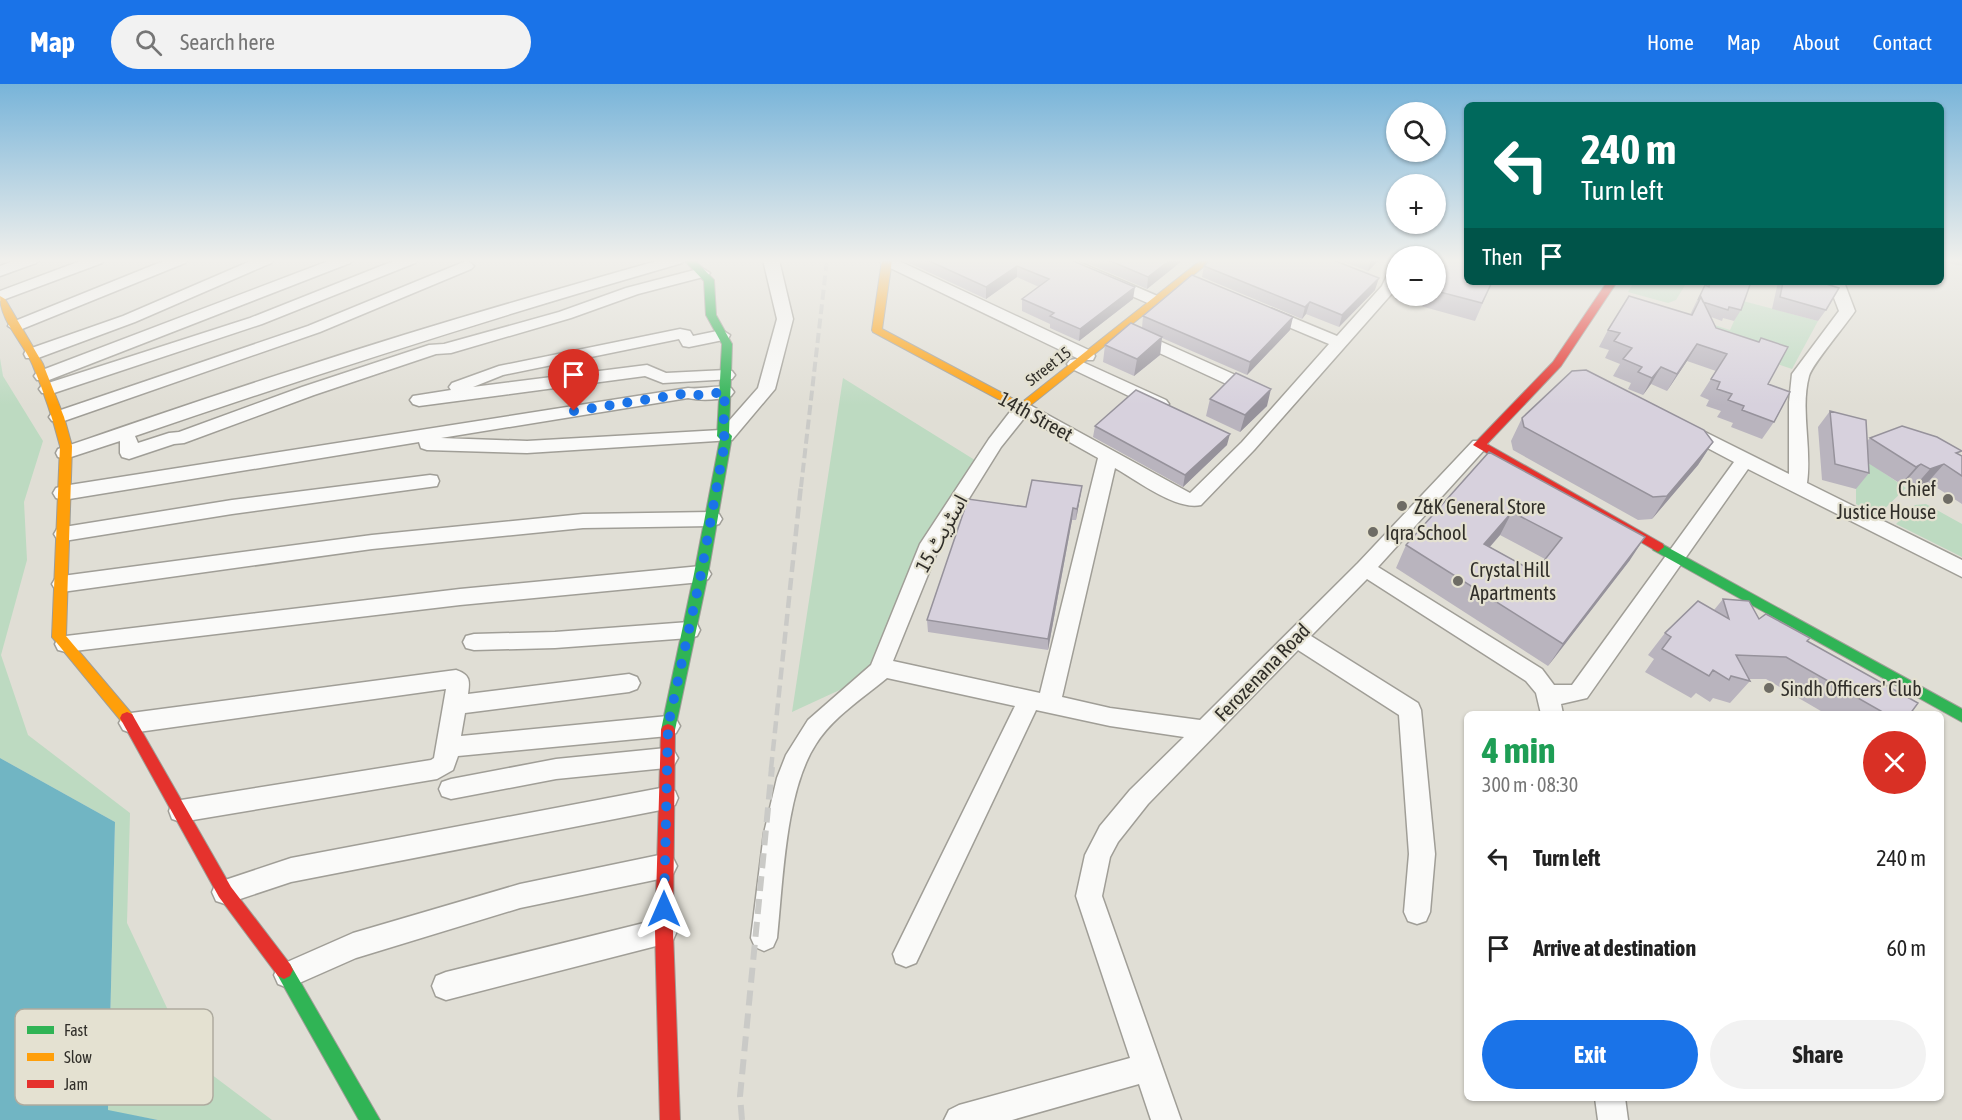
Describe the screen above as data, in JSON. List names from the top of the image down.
{
  "streets": {
    "street": [
      "Street 15",
      "14th Street",
      "اسٹریٹ 15",
      "Ferozenana Road"
    ]
  },
  "crossings": [
    ["Street 15", "14th Street"],
    ["Street 15", "اسٹریٹ 15"],
    ["14th Street", "اسٹریٹ 15"]
  ],
  "places": [
    "Chief Justice House",
    "Z&K General Store",
    "Iqra School",
    "Crystal Hill Apartments",
    "Sindh Officers' Club"
  ],
  "legend": ["Fast", "Slow", "Jam"],
  "page": {
    "header": "Map",
    "search": "Search here",
    "nav": [
      "Home",
      "Map",
      "About",
      "Contact"
    ],
    "map_buttons": ["+", "−"],
    "turn": ["240 m", "Turn left"],
    "then": "Then",
    "heading": ["4 min", "300 m · 08:30"],
    "list": [
      {
        "name": "Turn left",
        "value": "240 m"
      },
      {
        "name": "Arrive at destination",
        "value": "60 m"
      }
    ],
    "buttons": ["Exit", "Share"]
  }
}
